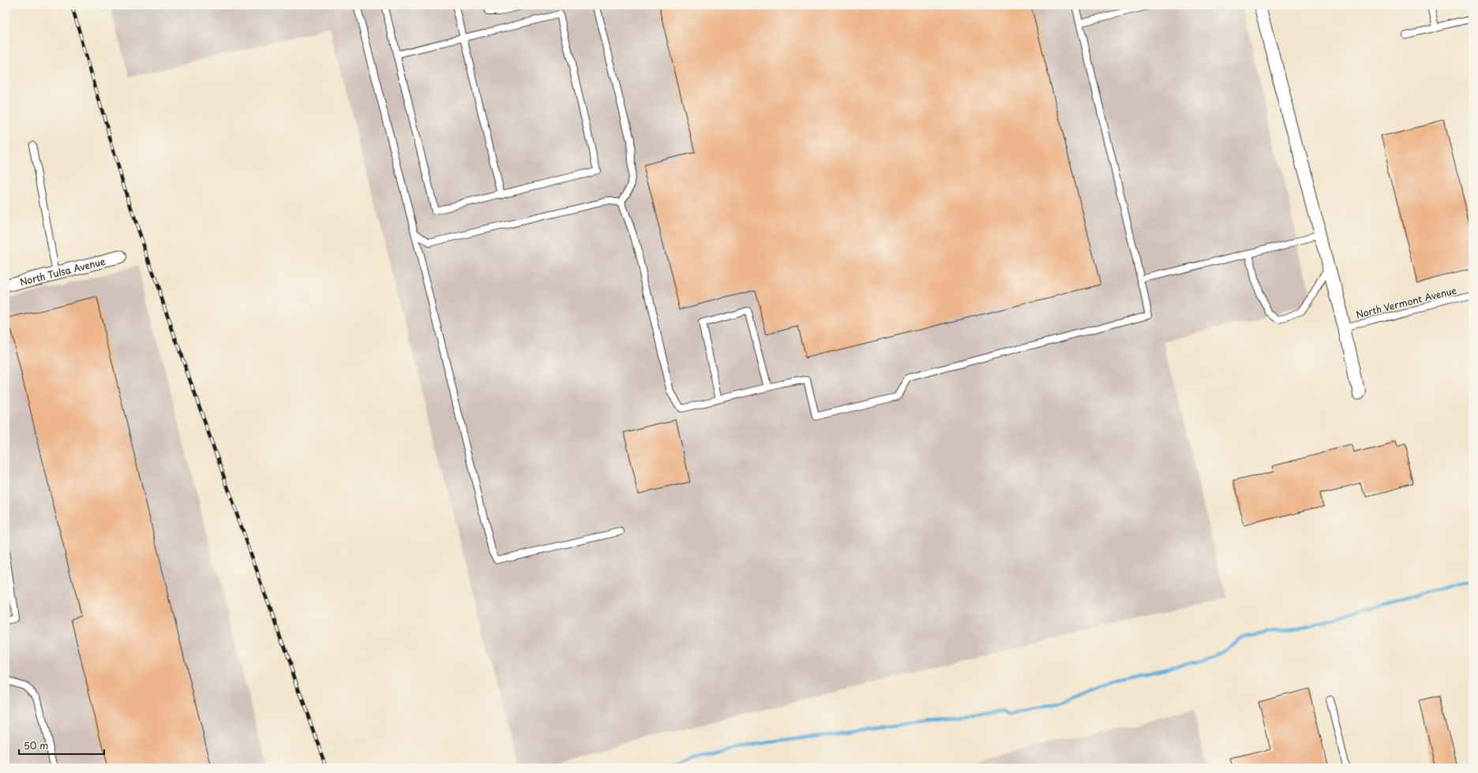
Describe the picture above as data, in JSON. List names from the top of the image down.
{
  "streets": {
    "street": ["North Tulsa Avenue"],
    "lane": ["North Vermont Avenue"]
  },
  "scale_bar": "50 m"
}
